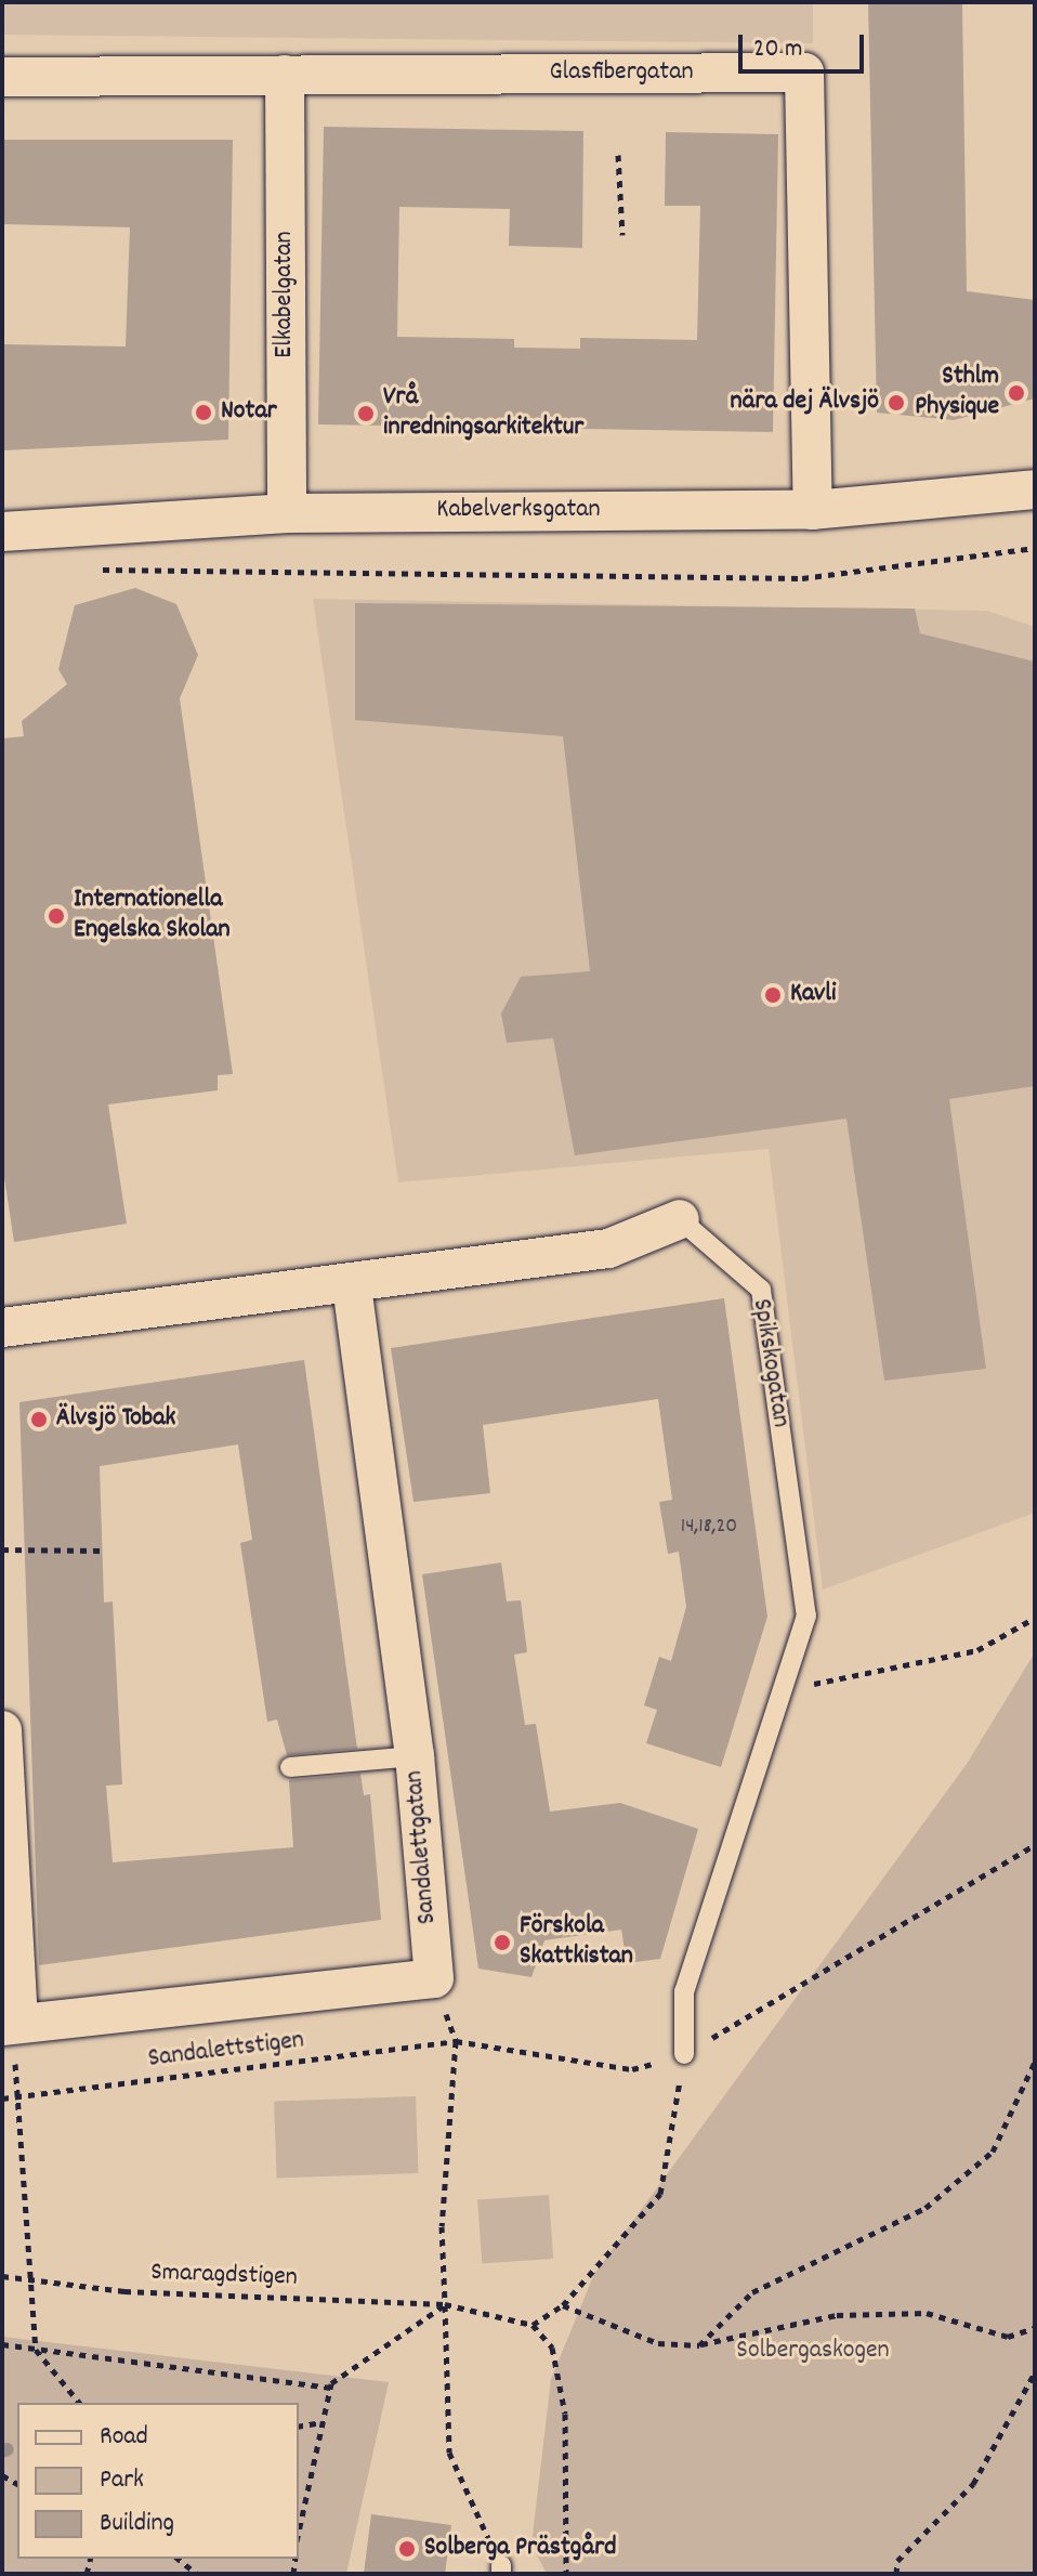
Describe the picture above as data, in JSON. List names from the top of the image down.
{
  "streets": {
    "street": [
      "Glasfibergatan",
      "Elkabelgatan",
      "Kabelverksgatan",
      "Spikskogatan",
      "Sandalettgatan"
    ],
    "path": ["Sandalettstigen", "Smaragdstigen"]
  },
  "crossings": [
    ["Glasfibergatan", "Elkabelgatan"],
    ["Glasfibergatan", "Kabelverksgatan"],
    ["Elkabelgatan", "Kabelverksgatan"],
    ["Spikskogatan", "Sandalettgatan"],
    ["Spikskogatan", "Sandalettstigen"]
  ],
  "parks": ["Solbergaskogen"],
  "places": [
    "Sthlm Physique",
    "nära dej Älvsjö",
    "Notar",
    "Vrå inredningsarkitektur",
    "Internationella Engelska Skolan",
    "Kavli",
    "Älvsjö Tobak",
    "Förskola Skattkistan",
    "Solberga Prästgård"
  ],
  "house_numbers": ["14,18,20"],
  "legend": ["Road", "Park", "Building"],
  "scale_bar": "20 m"
}
